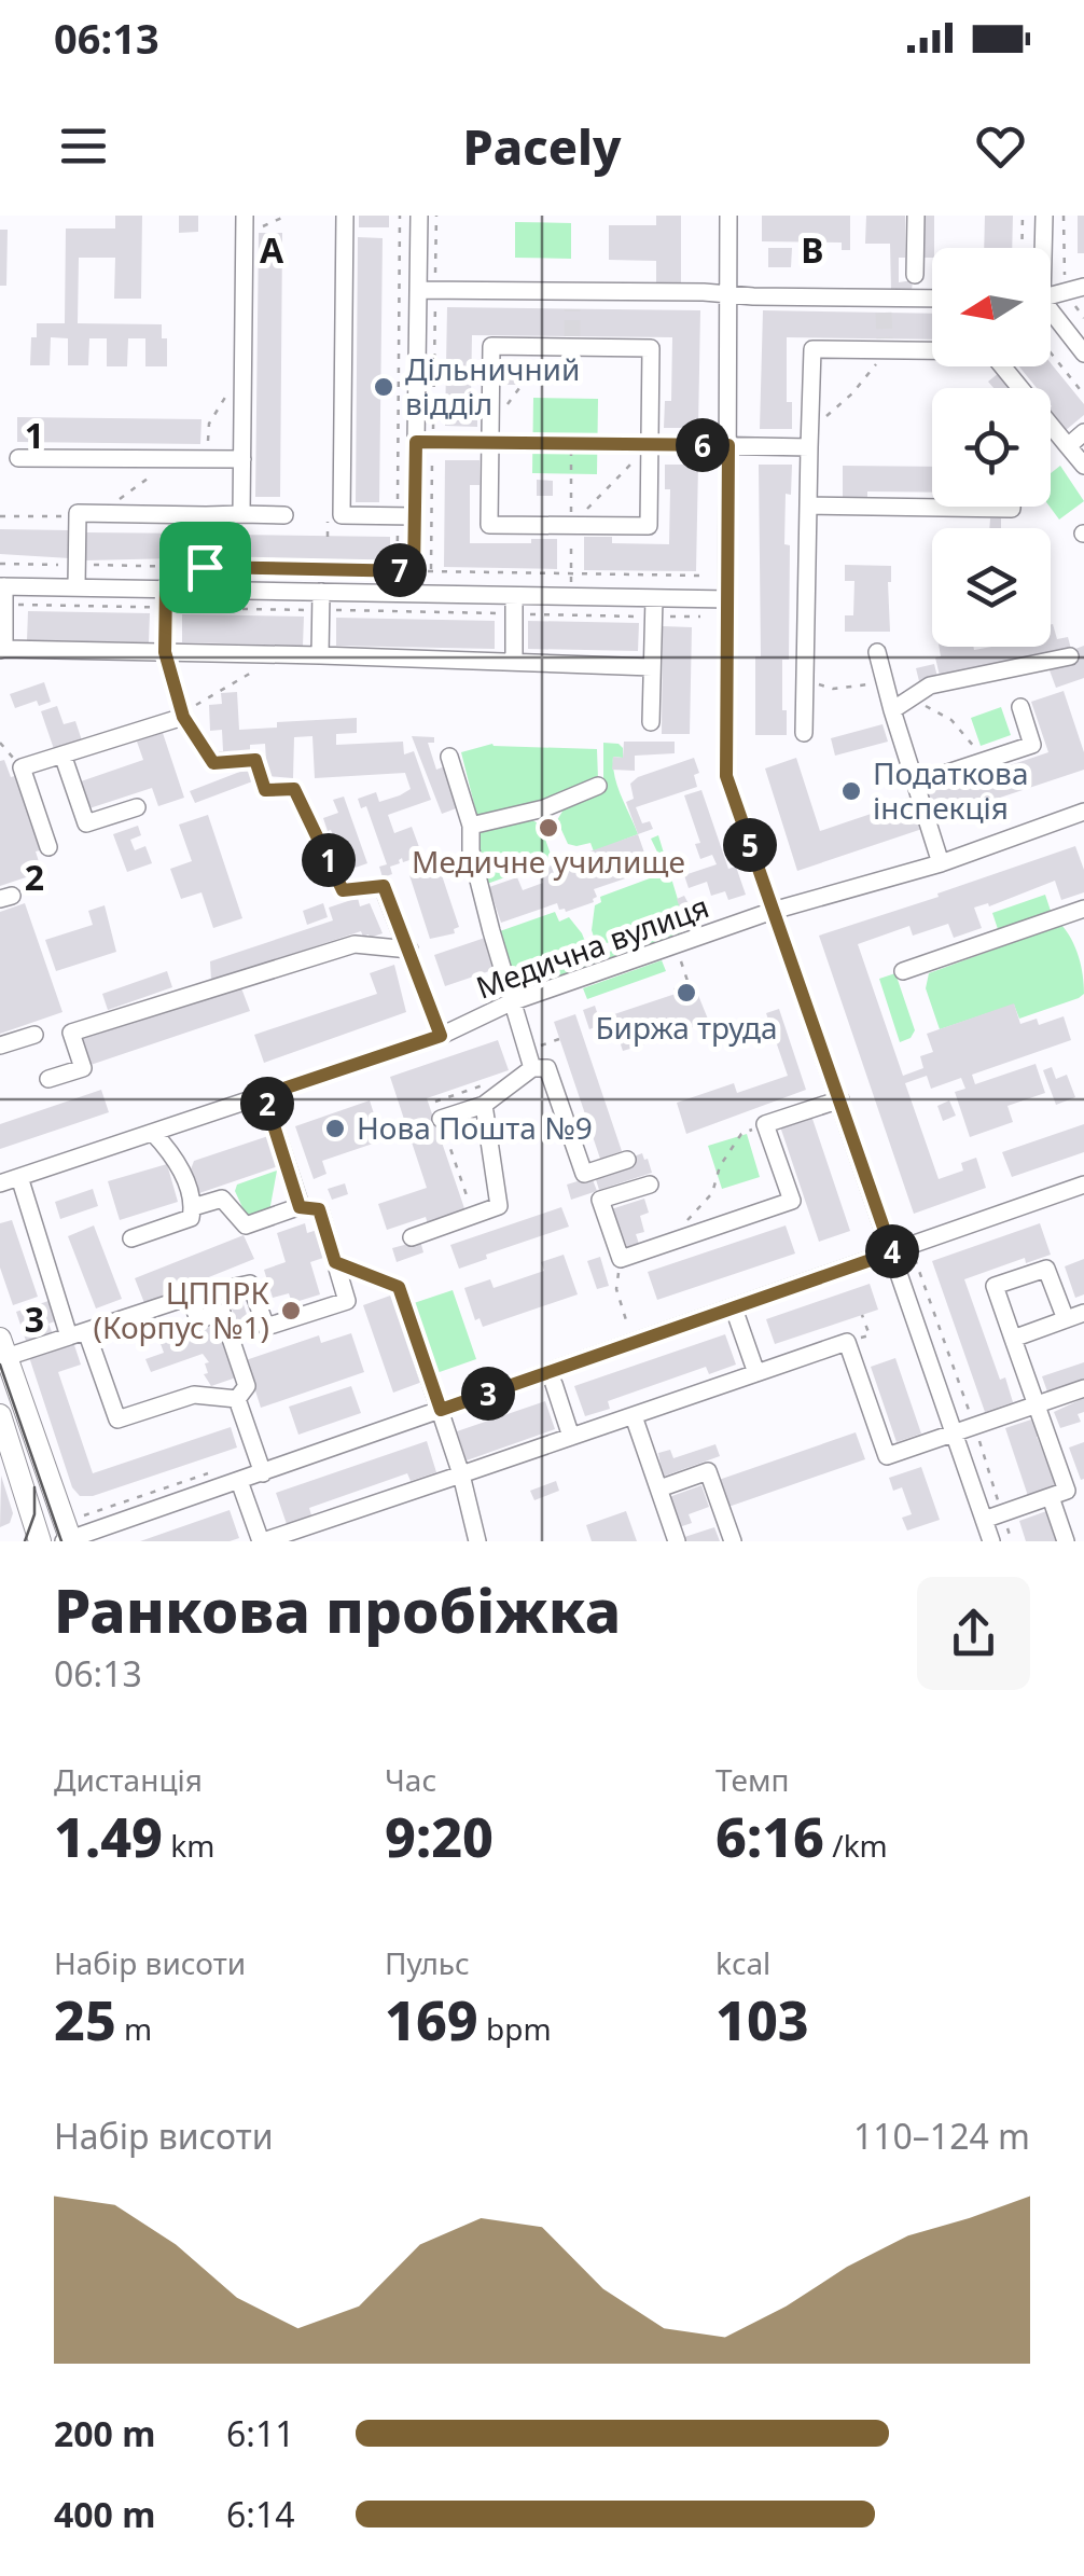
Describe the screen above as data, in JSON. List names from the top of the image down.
{
  "streets": {
    "street": ["Медична вулиця"]
  },
  "places": [
    "Дільничний відділ",
    "Податкова інспекція",
    "Медичне училище",
    "Биржа труда",
    "Нова Пошта №9",
    "ЦППРК (Корпус №1)"
  ],
  "north": "left",
  "page": {
    "status": "06:13",
    "header": "Pacely",
    "pins": [
      "6",
      "7",
      "5",
      "1",
      "2",
      "4",
      "3"
    ],
    "heading": ["Ранкова пробіжка", "06:13"],
    "stats": [
      ["Дистанція", "1.49 km"],
      ["Час", "9:20"],
      ["Темп", "6:16 /km"],
      ["Набір висоти", "25 m"],
      ["Пульс", "169 bpm"],
      ["kcal", "103"]
    ],
    "chart": ["Набір висоти", "110–124 m"],
    "list": [
      {
        "name": "200 m",
        "note": "6:11"
      },
      {
        "name": "400 m",
        "note": "6:14"
      }
    ]
  },
  "grid": {
    "columns": ["A", "B"],
    "rows": ["1", "2", "3"]
  }
}
